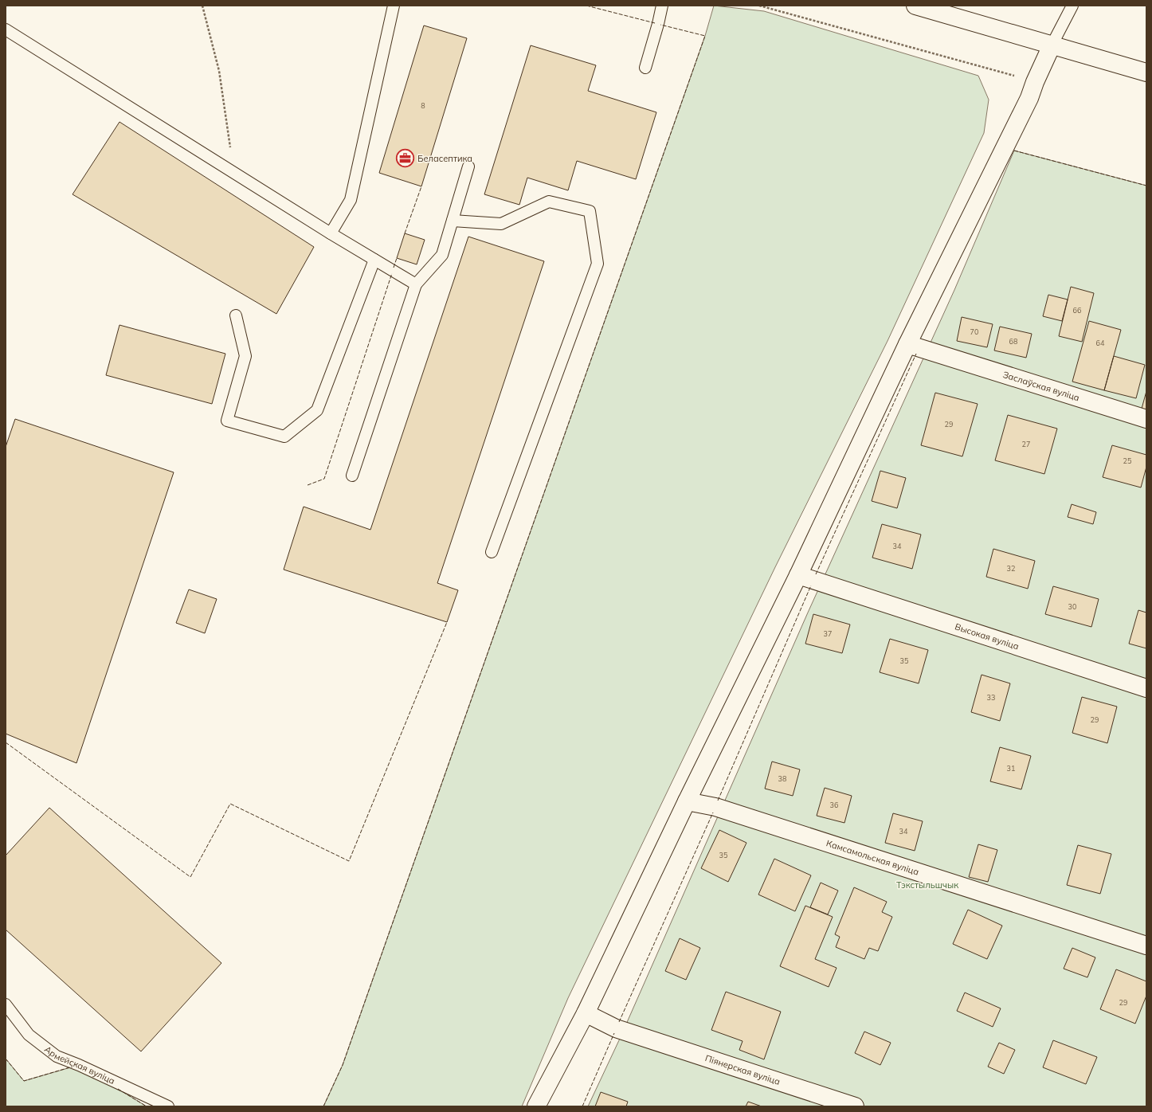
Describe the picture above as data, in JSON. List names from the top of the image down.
{
  "streets": {
    "street": [
      "Заслаўская вуліца",
      "Высокая вуліца",
      "Камсамольская вуліца",
      "Піянерская вуліца"
    ],
    "lane": ["Армейская вуліца"]
  },
  "parks": ["Тэкстыльшчык"],
  "places": {
    "office": ["Беласептика"]
  },
  "house_numbers": [
    "8",
    "66",
    "70",
    "68",
    "64",
    "29",
    "27",
    "25",
    "34",
    "32",
    "30",
    "37",
    "35",
    "33",
    "29",
    "31",
    "38",
    "36",
    "34",
    "35",
    "29"
  ]
}
